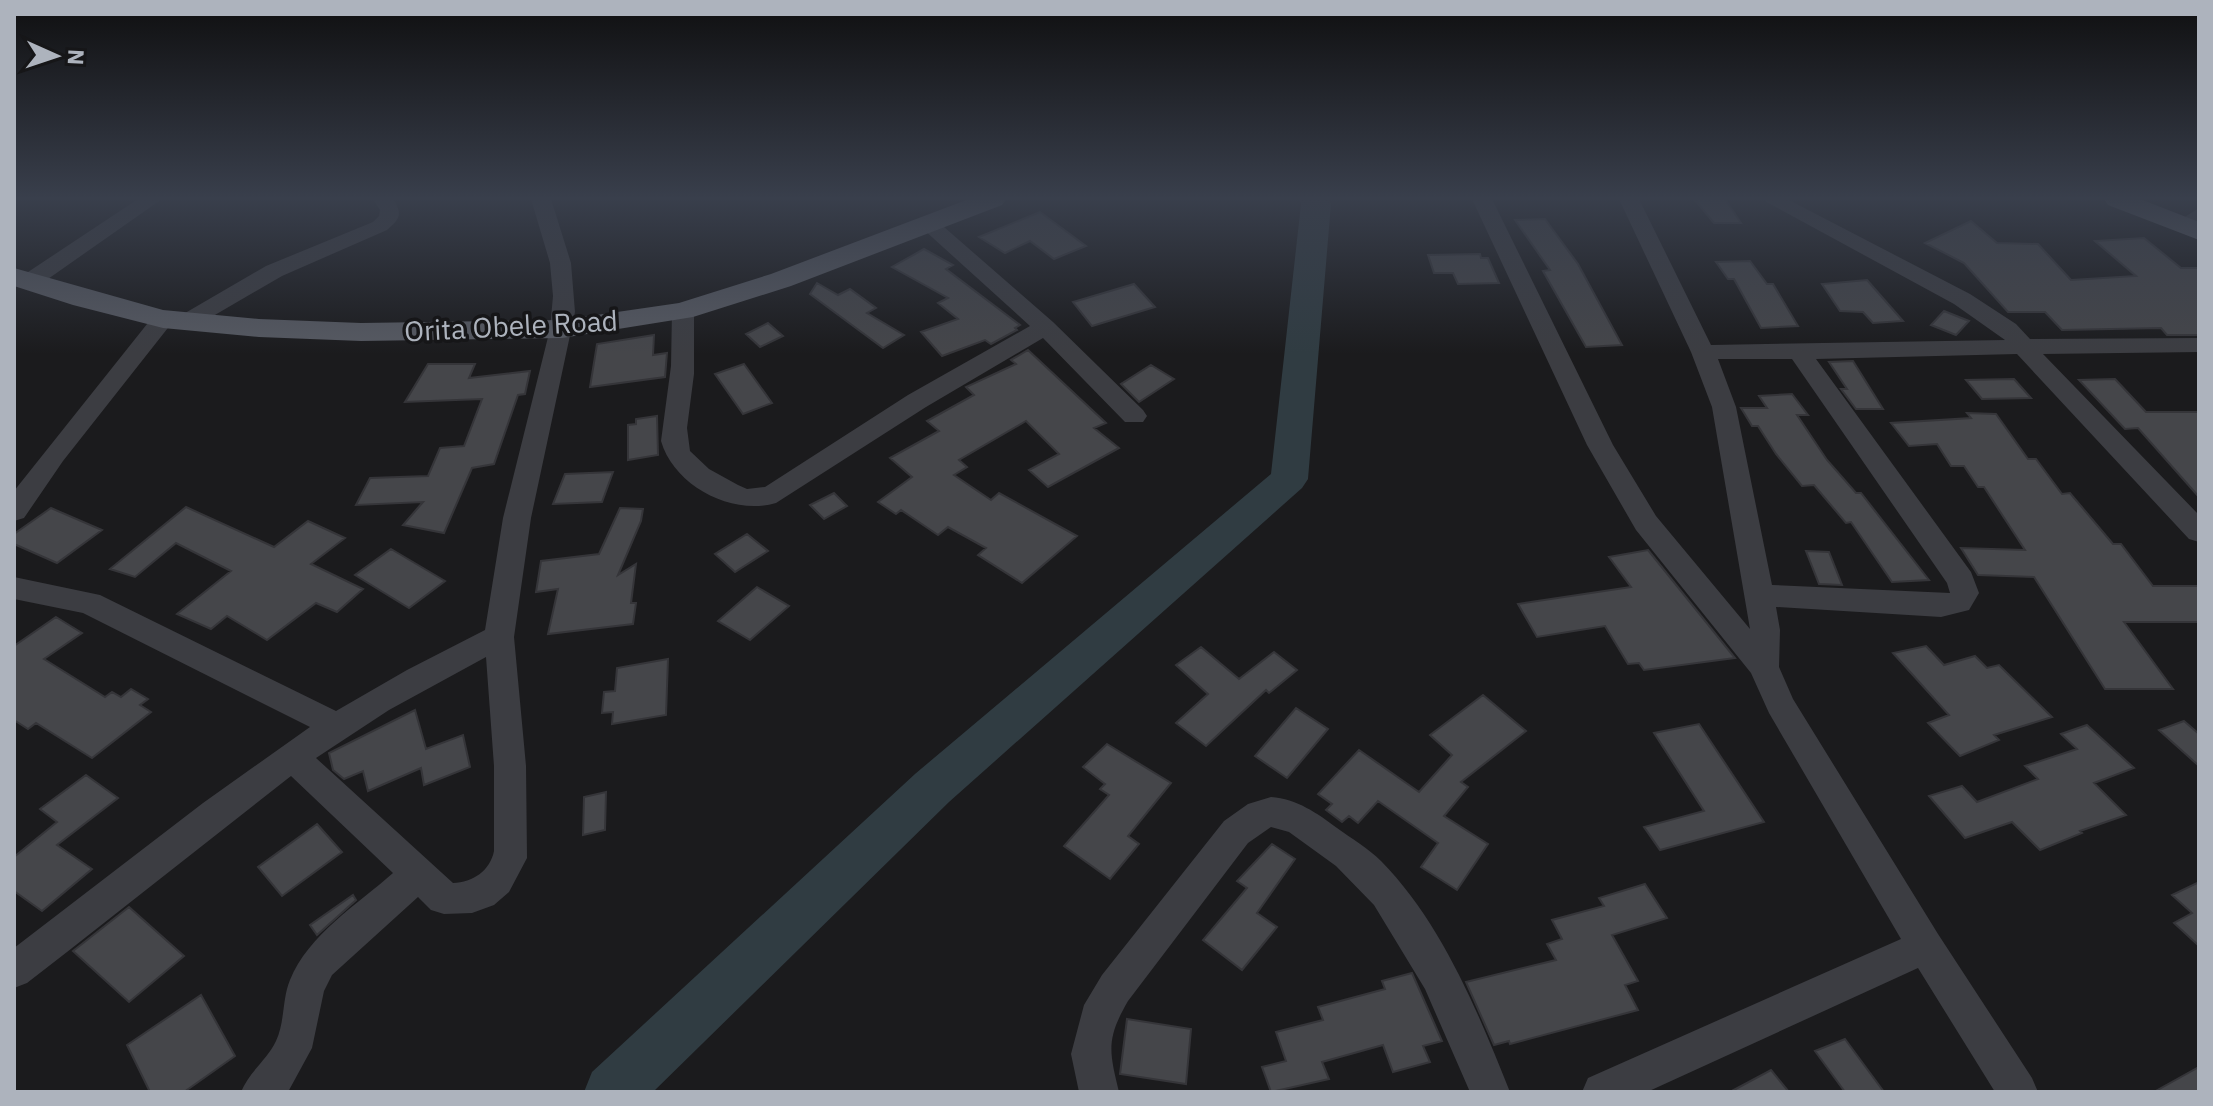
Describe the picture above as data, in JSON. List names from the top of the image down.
{
  "streets": {
    "main road": ["Orita Obele Road"]
  },
  "north": "right"
}
